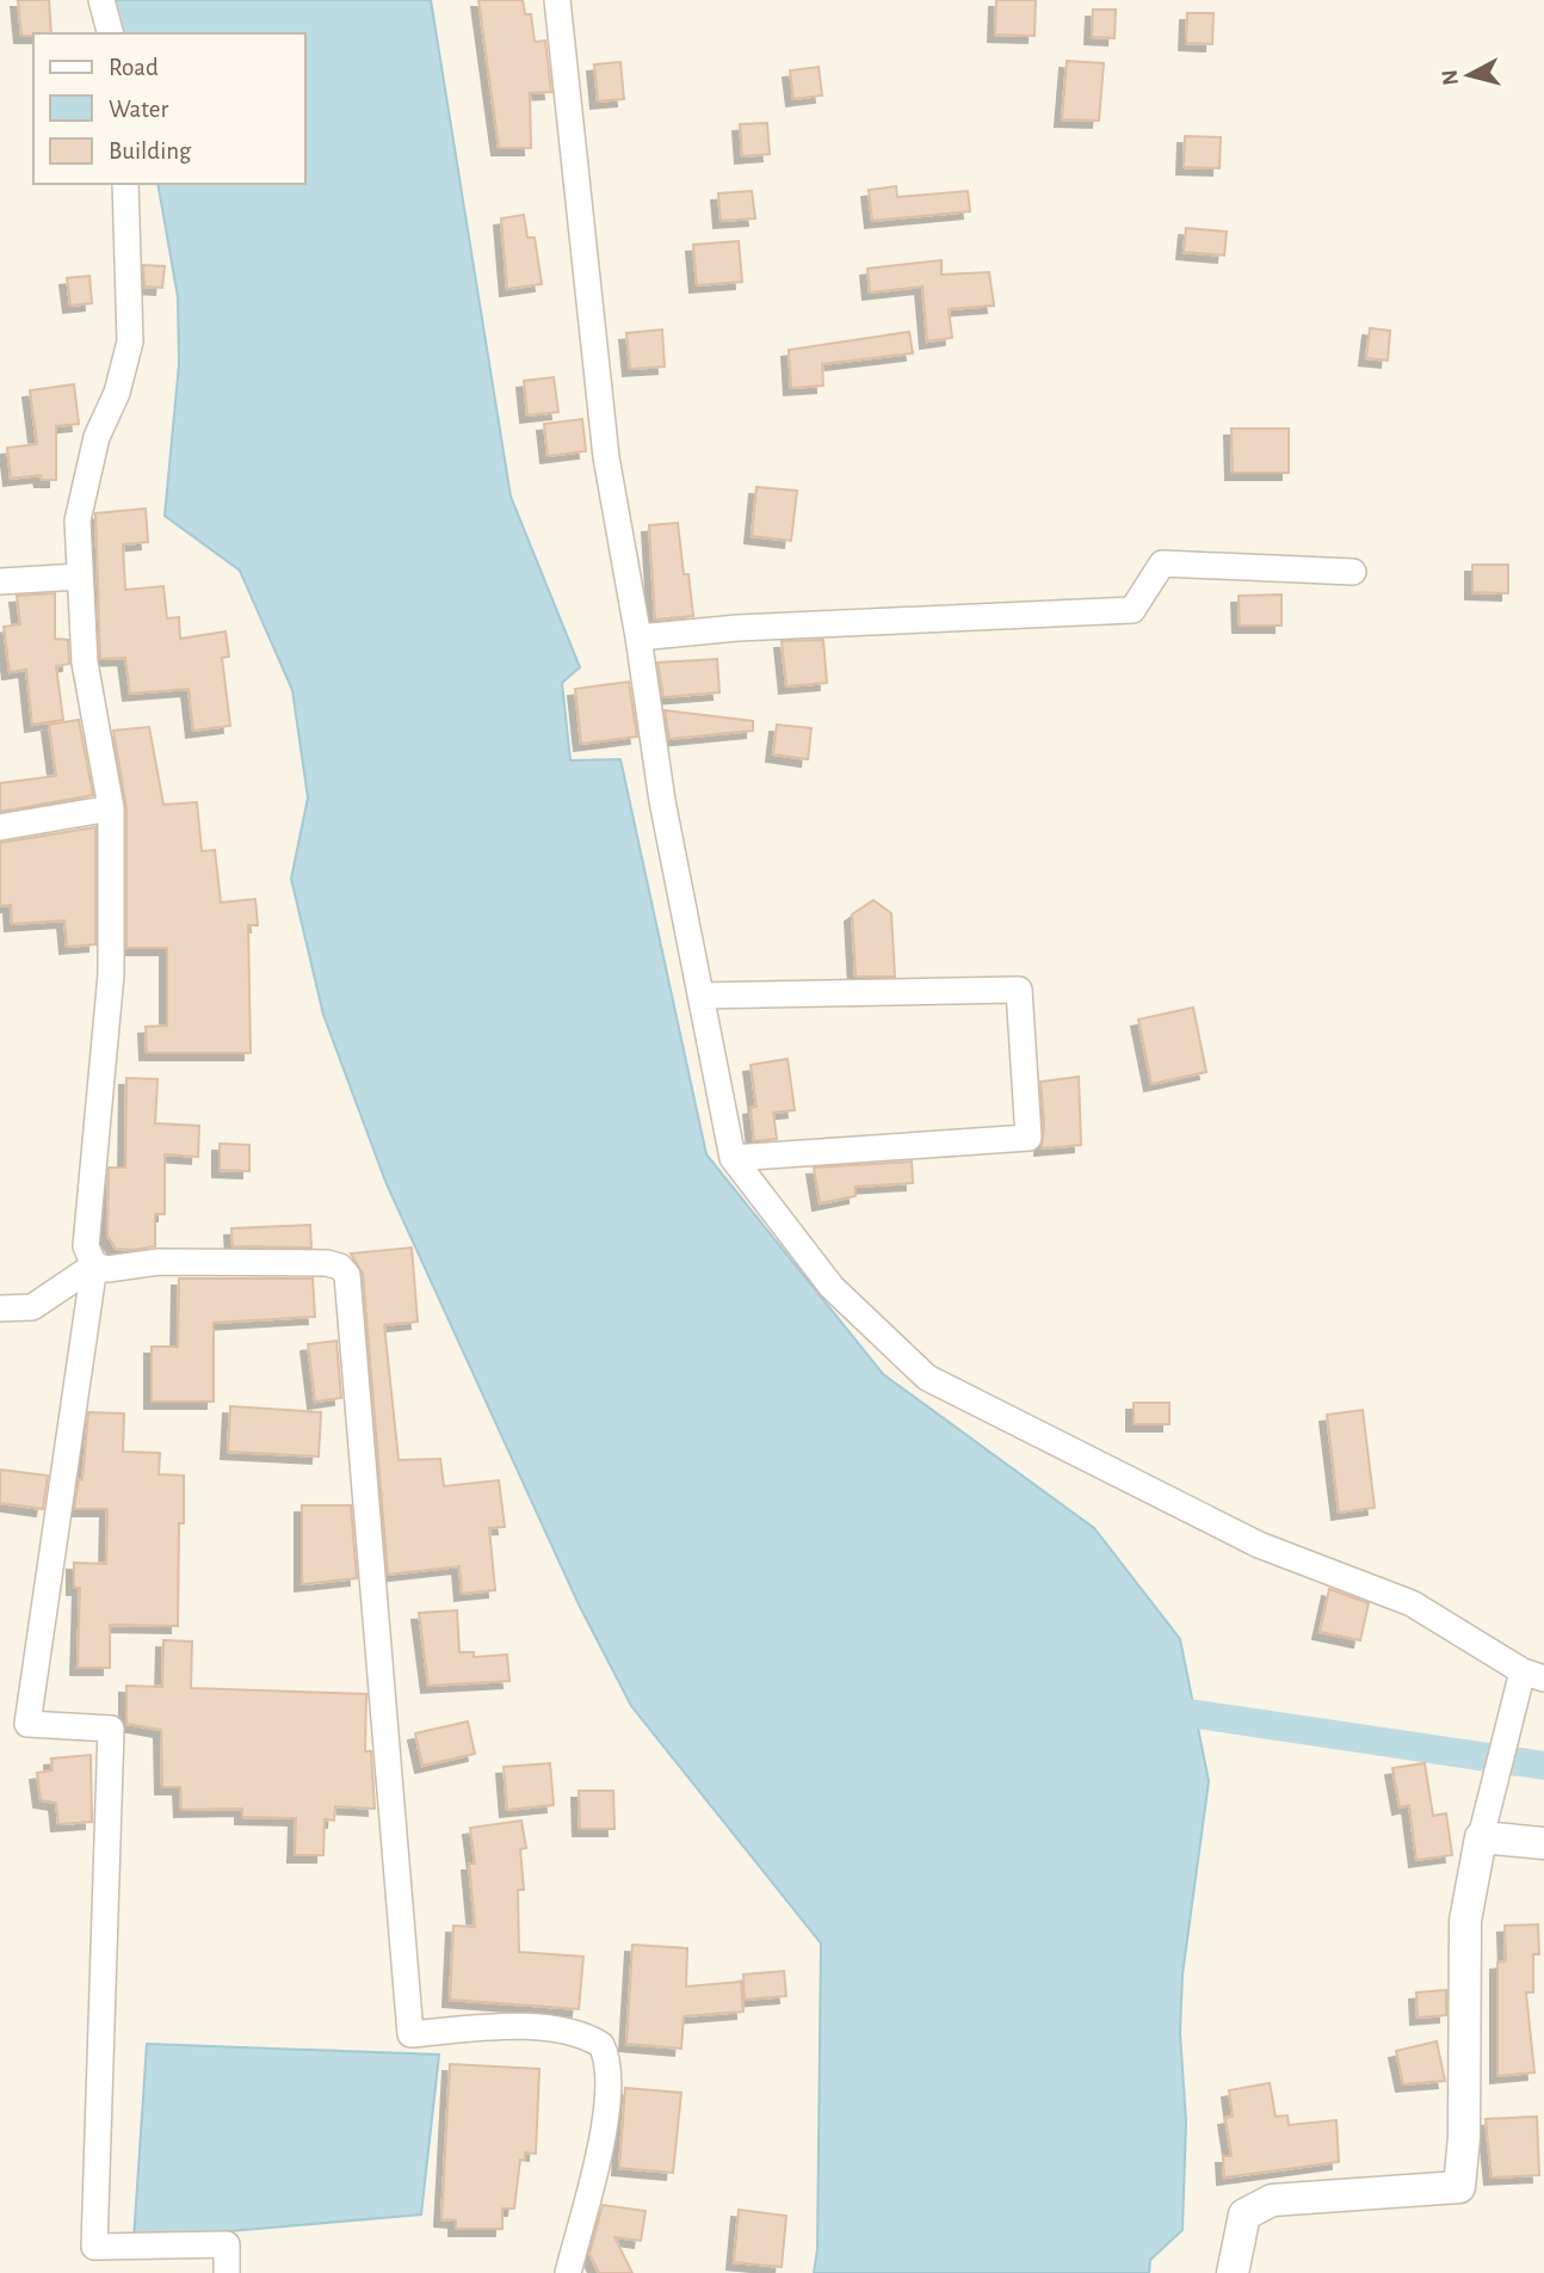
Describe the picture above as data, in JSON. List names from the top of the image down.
{
  "legend": ["Road", "Water", "Building"],
  "north": "left"
}
